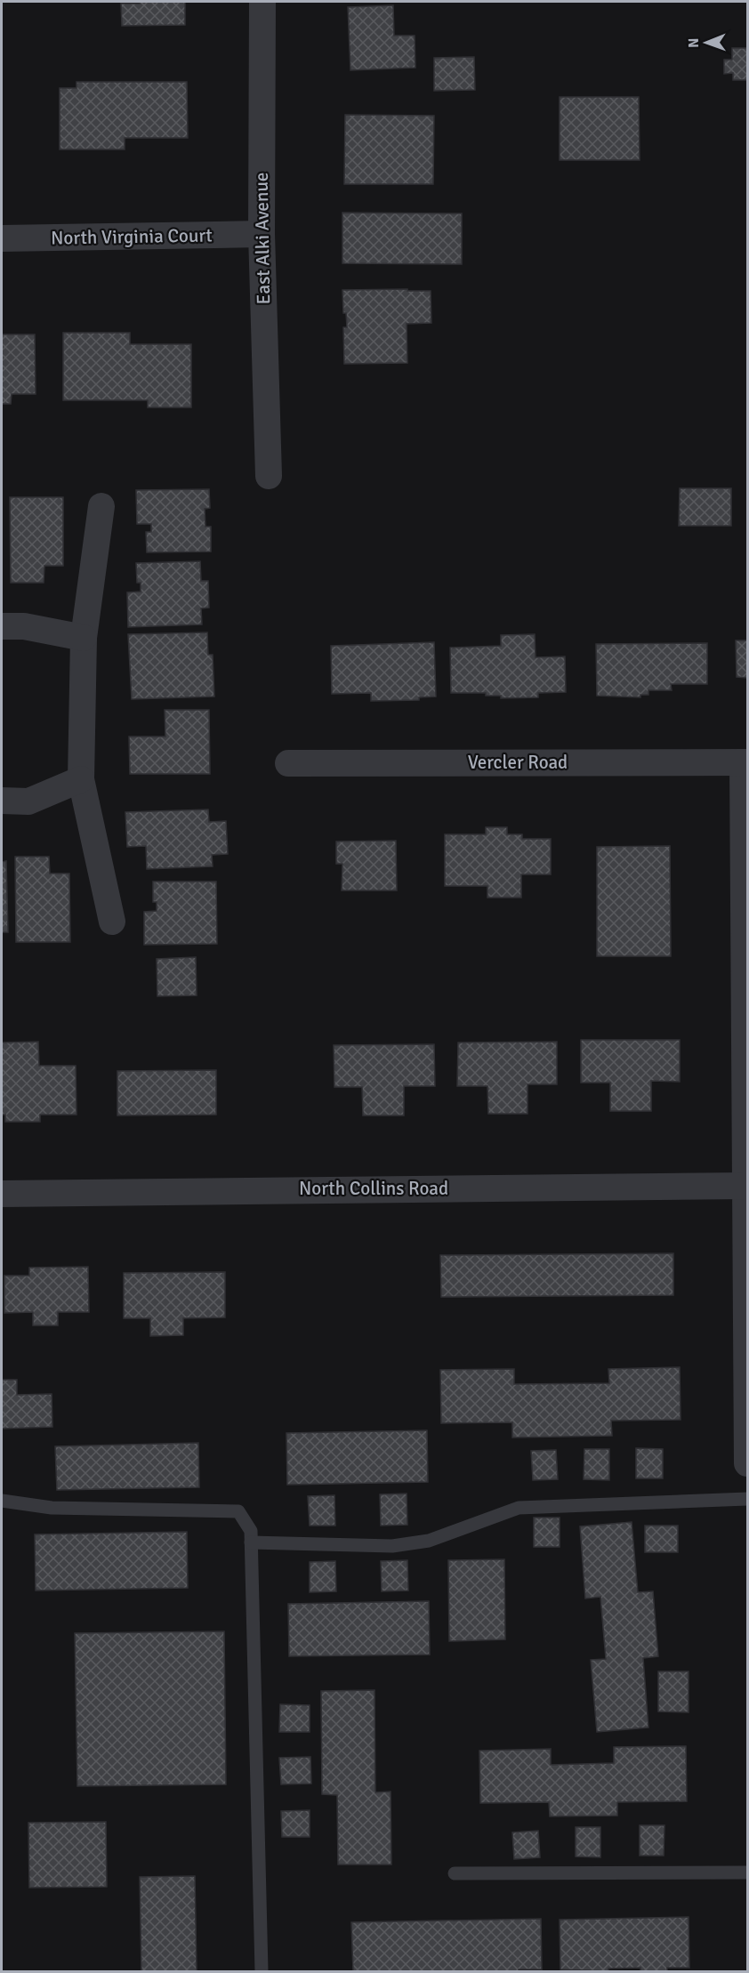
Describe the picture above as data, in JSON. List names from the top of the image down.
{
  "streets": {
    "street": [
      "North Virginia Court",
      "East Alki Avenue",
      "Vercler Road",
      "North Collins Road"
    ]
  },
  "crossings": [
    ["North Virginia Court", "East Alki Avenue"]
  ],
  "north": "left"
}
